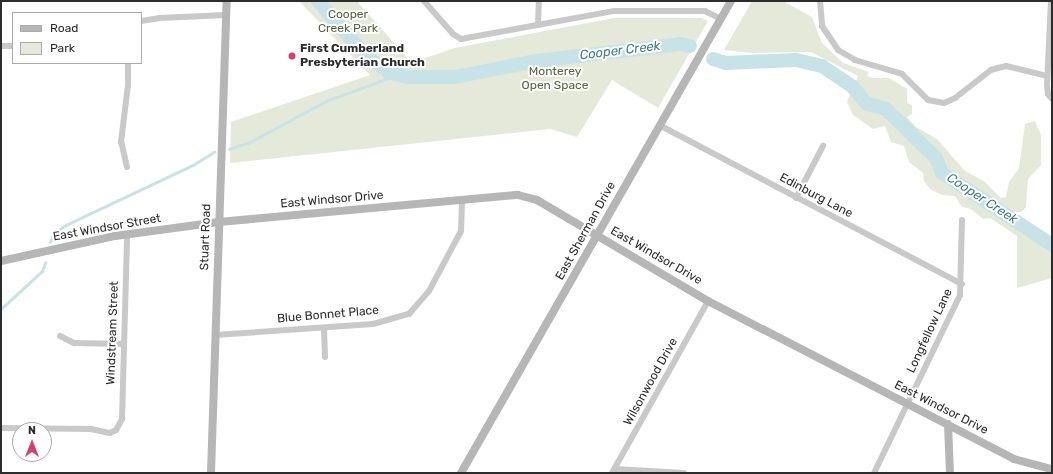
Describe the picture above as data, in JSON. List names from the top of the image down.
{
  "streets": {
    "street": [
      "Edinburg Lane",
      "East Windsor Drive",
      "East Windsor Street",
      "East Sherman Drive",
      "Stuart Road",
      "Blue Bonnet Place",
      "Longfellow Lane",
      "Windstream Street",
      "Wilsonwood Drive"
    ]
  },
  "crossings": [
    ["Edinburg Lane", "East Sherman Drive"],
    ["Edinburg Lane", "Longfellow Lane"],
    ["East Windsor Drive", "East Windsor Street"],
    ["East Windsor Drive", "East Sherman Drive"],
    ["East Windsor Drive", "Stuart Road"],
    ["East Windsor Drive", "Blue Bonnet Place"],
    ["East Windsor Drive", "Longfellow Lane"],
    ["East Windsor Drive", "Wilsonwood Drive"],
    ["East Windsor Street", "Stuart Road"],
    ["East Windsor Street", "Windstream Street"],
    ["Stuart Road", "Blue Bonnet Place"]
  ],
  "water": ["Cooper Creek"],
  "parks": ["Cooper Creek Park", "Monterey Open Space"],
  "places": ["First Cumberland Presbyterian Church"],
  "legend": ["Road", "Park"],
  "north": "top"
}
